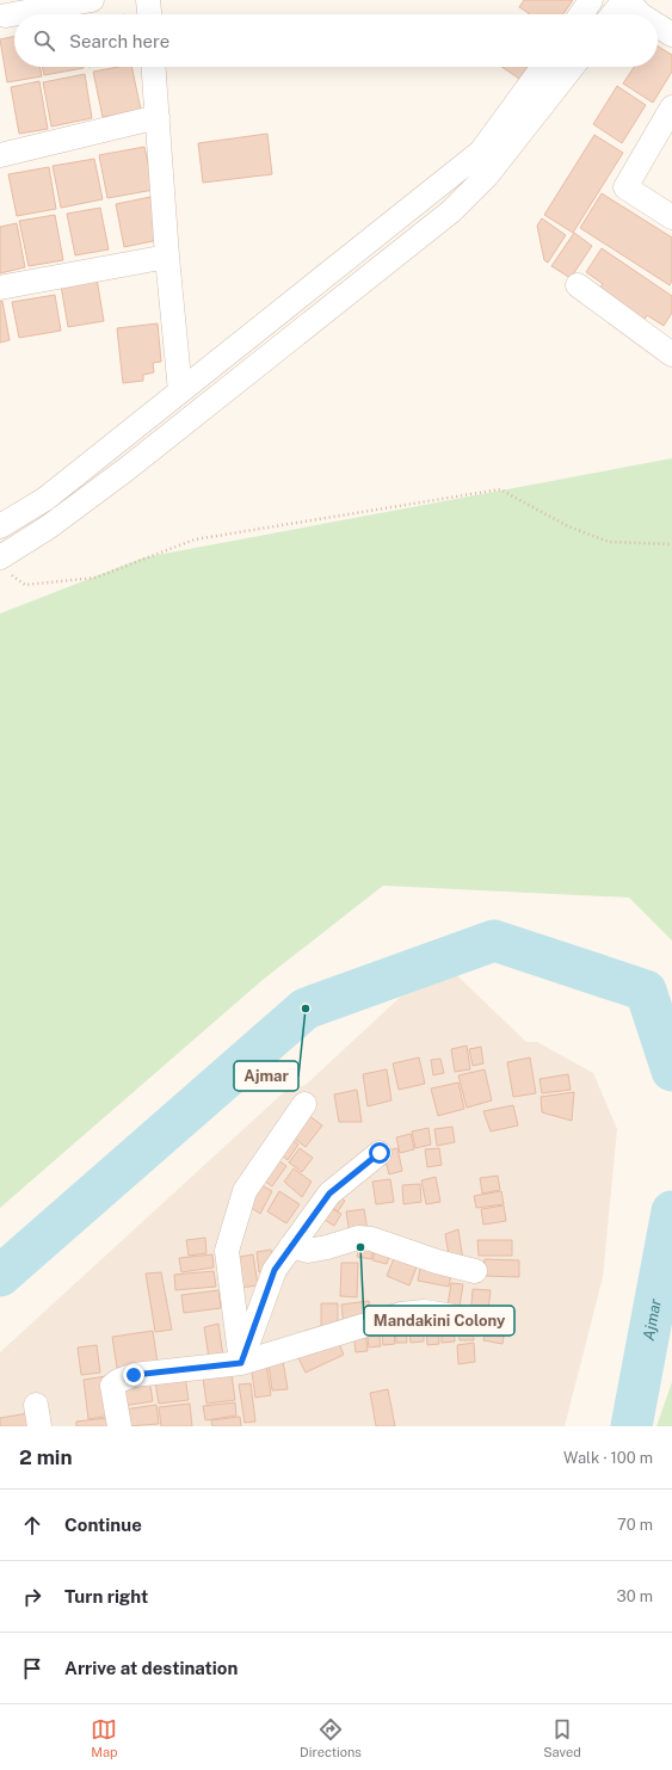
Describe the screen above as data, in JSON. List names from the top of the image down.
{
  "water": ["Ajmar"],
  "places": ["Ajmar", "Mandakini Colony"],
  "page": {
    "search": "Search here",
    "heading": ["2 min", "Walk · 100 m"],
    "list": [
      ["Continue", "70 m"],
      ["Turn right", "30 m"],
      "Arrive at destination"
    ],
    "nav": ["Map", "Directions", "Saved"]
  }
}
